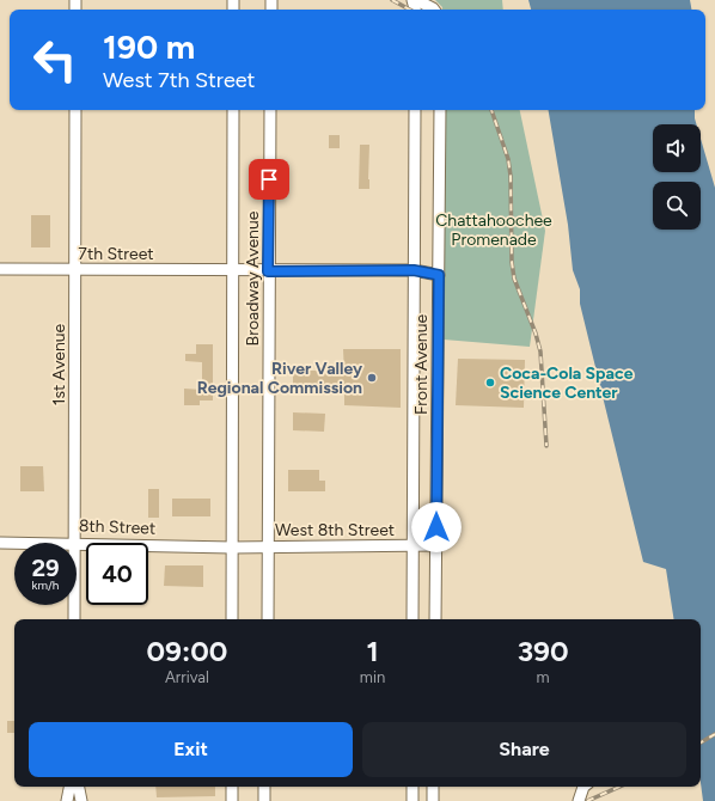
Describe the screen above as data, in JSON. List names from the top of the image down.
{
  "streets": {
    "street": [
      "7th Street",
      "Broadway Avenue",
      "1st Avenue",
      "Front Avenue",
      "8th Street",
      "West 8th Street"
    ]
  },
  "crossings": [
    ["7th Street", "Broadway Avenue"],
    ["7th Street", "1st Avenue"],
    ["7th Street", "Front Avenue"],
    ["Broadway Avenue", "8th Street"],
    ["Broadway Avenue", "West 8th Street"],
    ["Front Avenue", "West 8th Street"],
    ["8th Street", "West 8th Street"]
  ],
  "parks": ["Chattahoochee Promenade"],
  "places": ["River Valley Regional Commission", "Coca-Cola Space Science Center"],
  "page": {
    "turn": ["190 m", "West 7th Street"],
    "speed": "29 km/h",
    "limit": "40",
    "eta": [
      "09:00",
      "Arrival",
      "1",
      "min",
      "390",
      "m"
    ],
    "buttons": ["Exit", "Share"]
  }
}
